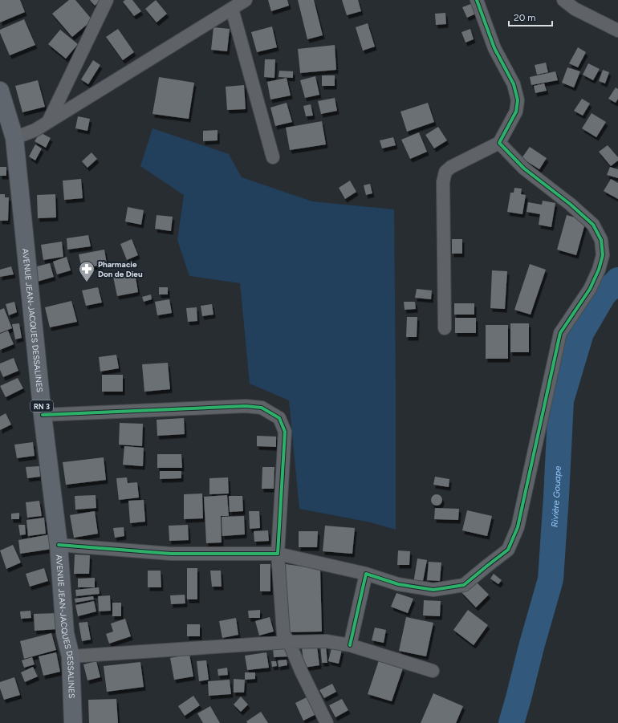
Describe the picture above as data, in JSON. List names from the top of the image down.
{
  "streets": {
    "main road": ["AVENUE JEAN-JACQUES DESSALINES", "RN 3"]
  },
  "water": ["Rivière Gouape"],
  "places": {
    "pharmacy": ["Pharmacie Don de Dieu"]
  },
  "scale_bar": "20 m"
}
